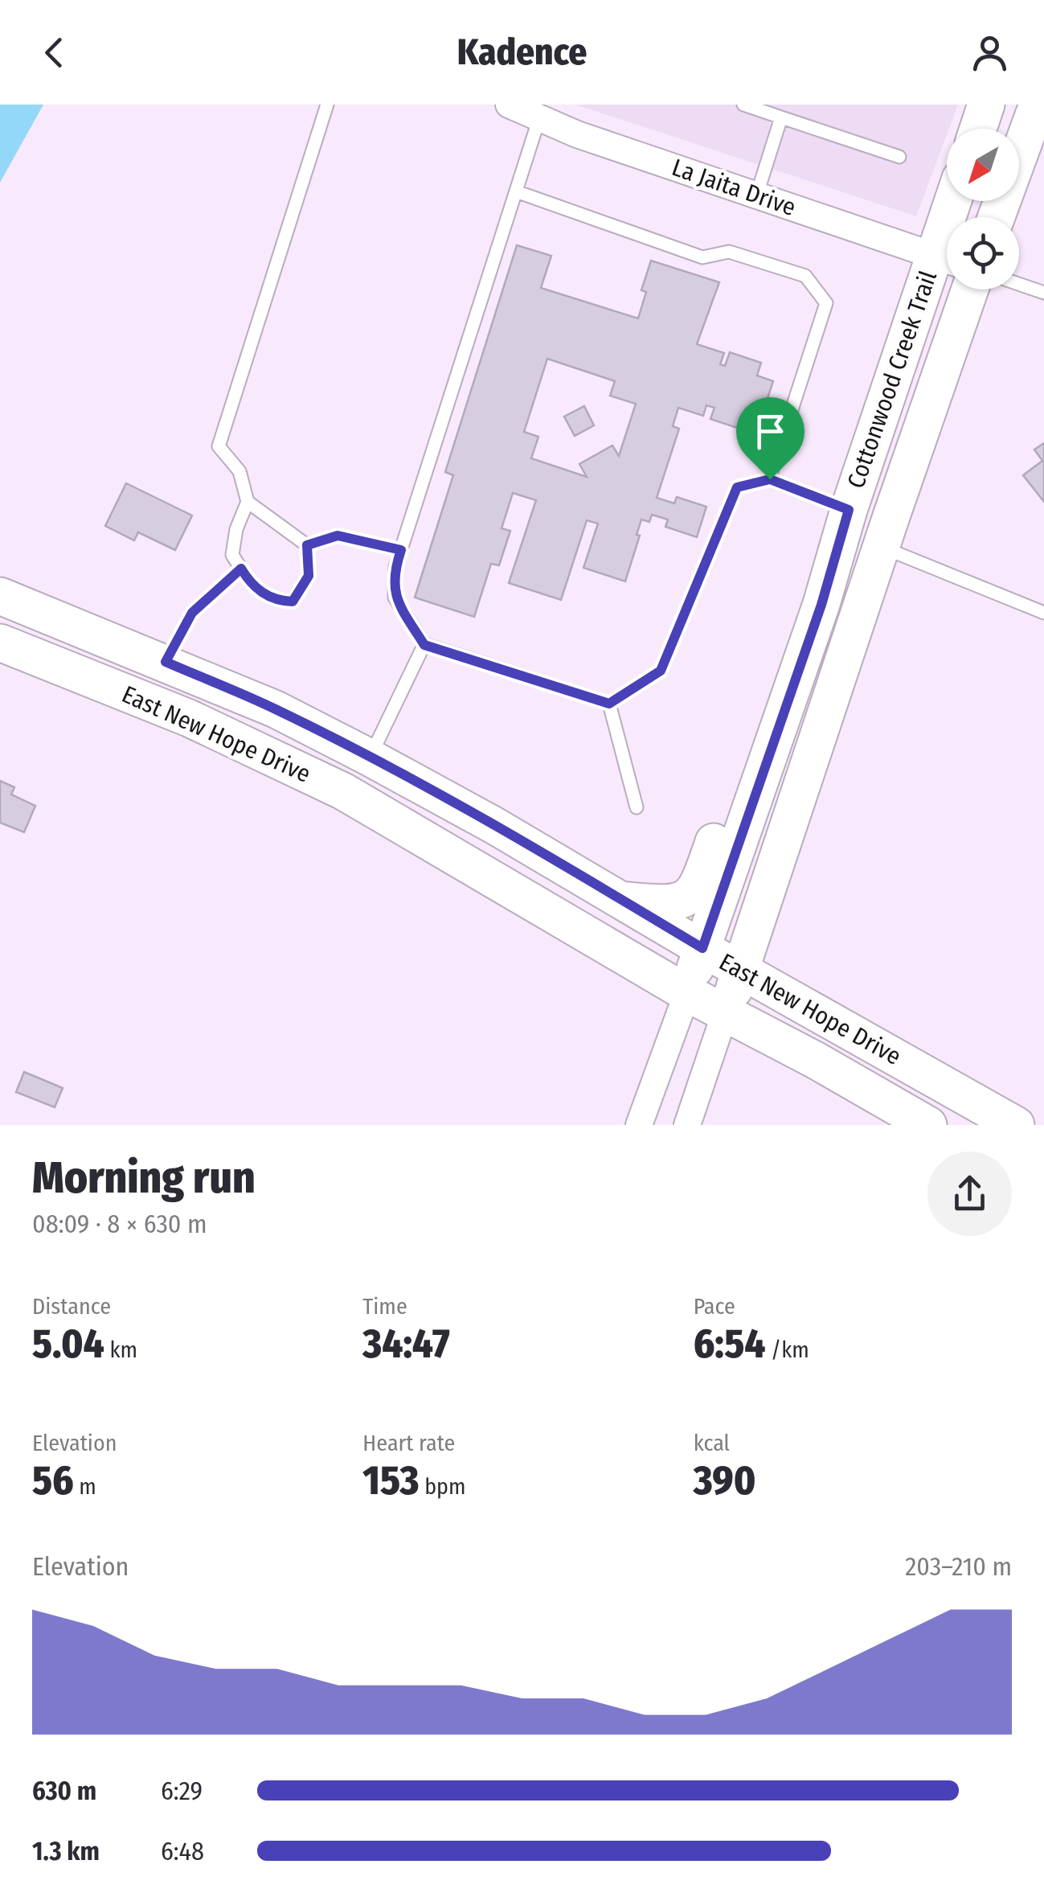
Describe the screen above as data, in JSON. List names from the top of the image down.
{
  "streets": {
    "street": ["La Jaita Drive", "Cottonwood Creek Trail", "East New Hope Drive"]
  },
  "crossings": [
    ["La Jaita Drive", "Cottonwood Creek Trail"],
    ["Cottonwood Creek Trail", "East New Hope Drive"]
  ],
  "north": "bottom left",
  "page": {
    "header": "Kadence",
    "heading": ["Morning run", "08:09 · 8 × 630 m"],
    "stats": [
      ["Distance", "5.04 km"],
      ["Time", "34:47"],
      ["Pace", "6:54 /km"],
      ["Elevation", "56 m"],
      ["Heart rate", "153 bpm"],
      ["kcal", "390"]
    ],
    "chart": ["Elevation", "203–210 m"],
    "list": [
      {
        "name": "630 m",
        "note": "6:29"
      },
      {
        "name": "1.3 km",
        "note": "6:48"
      }
    ]
  }
}
